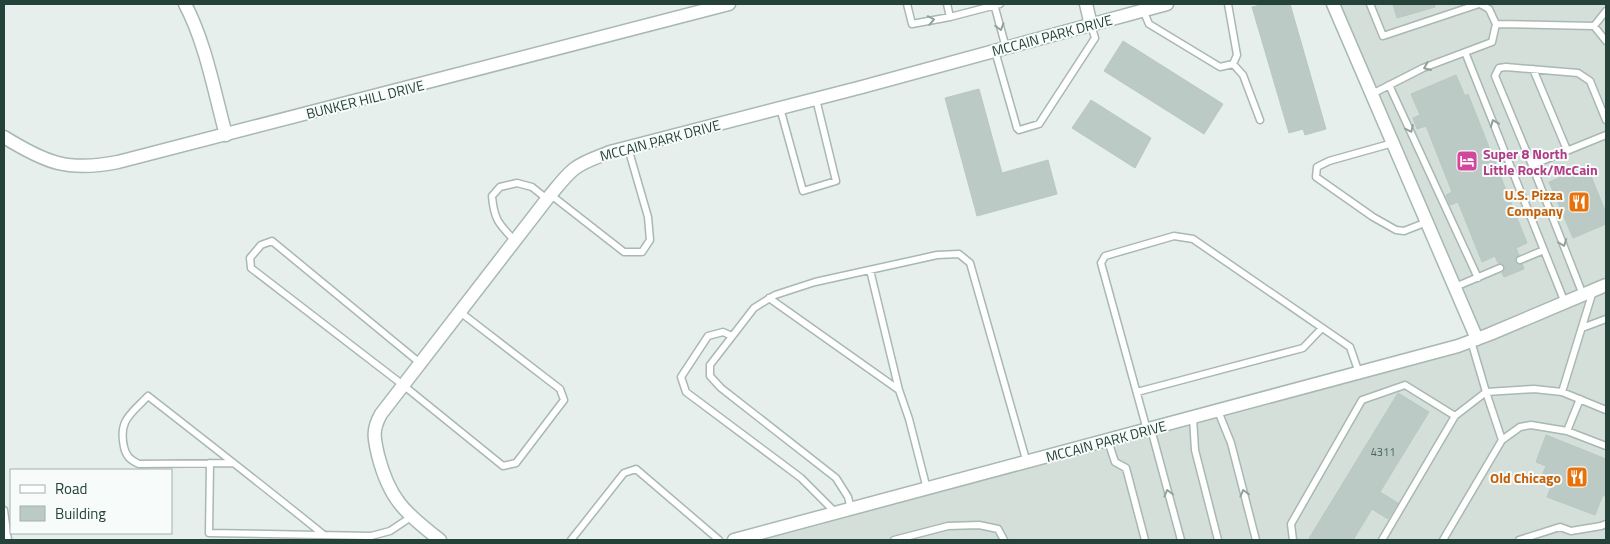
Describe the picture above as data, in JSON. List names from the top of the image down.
{
  "streets": {
    "street": ["MCCAIN PARK DRIVE", "BUNKER HILL DRIVE"]
  },
  "places": {
    "hotel": ["Super 8 North Little Rock/McCain"],
    "restaurant": ["U.S. Pizza Company", "Old Chicago"]
  },
  "house_numbers": ["4311"],
  "legend": ["Road", "Building"]
}
